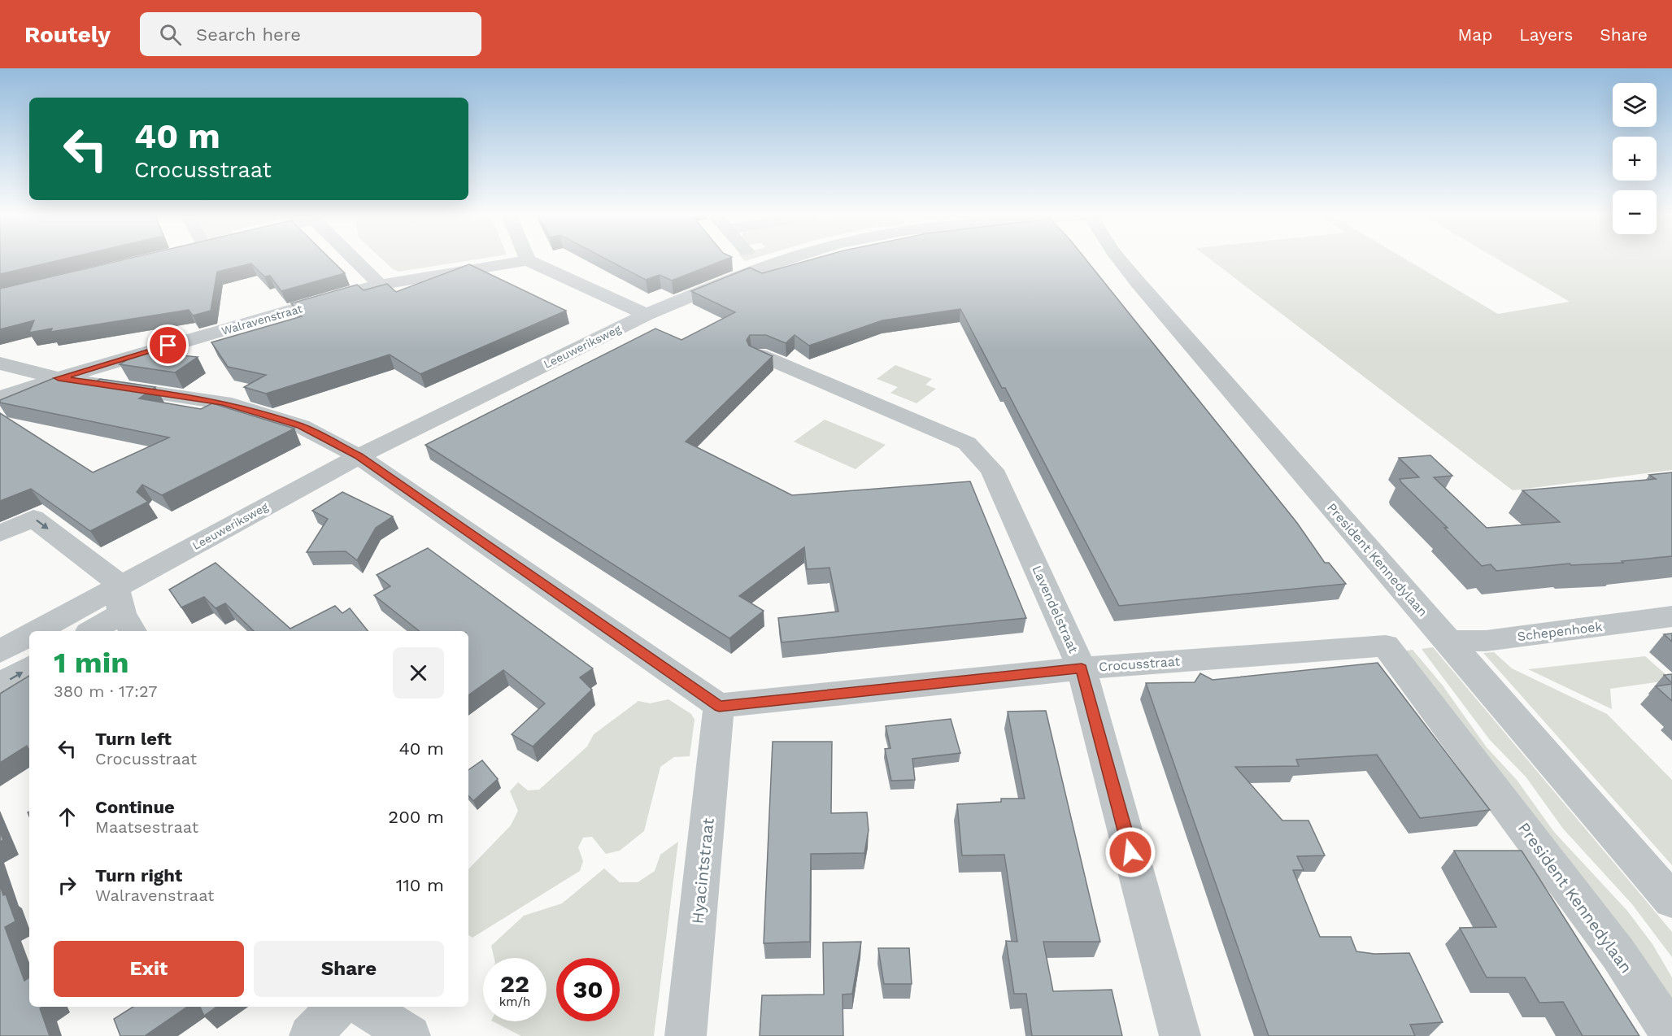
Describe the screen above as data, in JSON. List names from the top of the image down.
{
  "streets": {
    "street": [
      "Walravenstraat",
      "Leeuweriksweg",
      "President Kennedylaan",
      "Lavendelstraat",
      "Schepenhoek",
      "Crocusstraat",
      "Hyacintstraat"
    ]
  },
  "crossings": [
    ["President Kennedylaan", "Schepenhoek"],
    ["President Kennedylaan", "Crocusstraat"],
    ["Lavendelstraat", "Crocusstraat"],
    ["Crocusstraat", "Hyacintstraat"]
  ],
  "page": {
    "header": "Routely",
    "search": "Search here",
    "nav": ["Map", "Layers", "Share"],
    "map_buttons": ["+", "−"],
    "turn": ["40 m", "Crocusstraat"],
    "heading": ["1 min", "380 m · 17:27"],
    "list": [
      {
        "name": "Turn left",
        "note": "Crocusstraat",
        "value": "40 m"
      },
      {
        "name": "Continue",
        "note": "Maatsestraat",
        "value": "200 m"
      },
      {
        "name": "Turn right",
        "note": "Walravenstraat",
        "value": "110 m"
      }
    ],
    "buttons": ["Exit", "Share"],
    "speed": "22 km/h",
    "limit": "30"
  }
}
